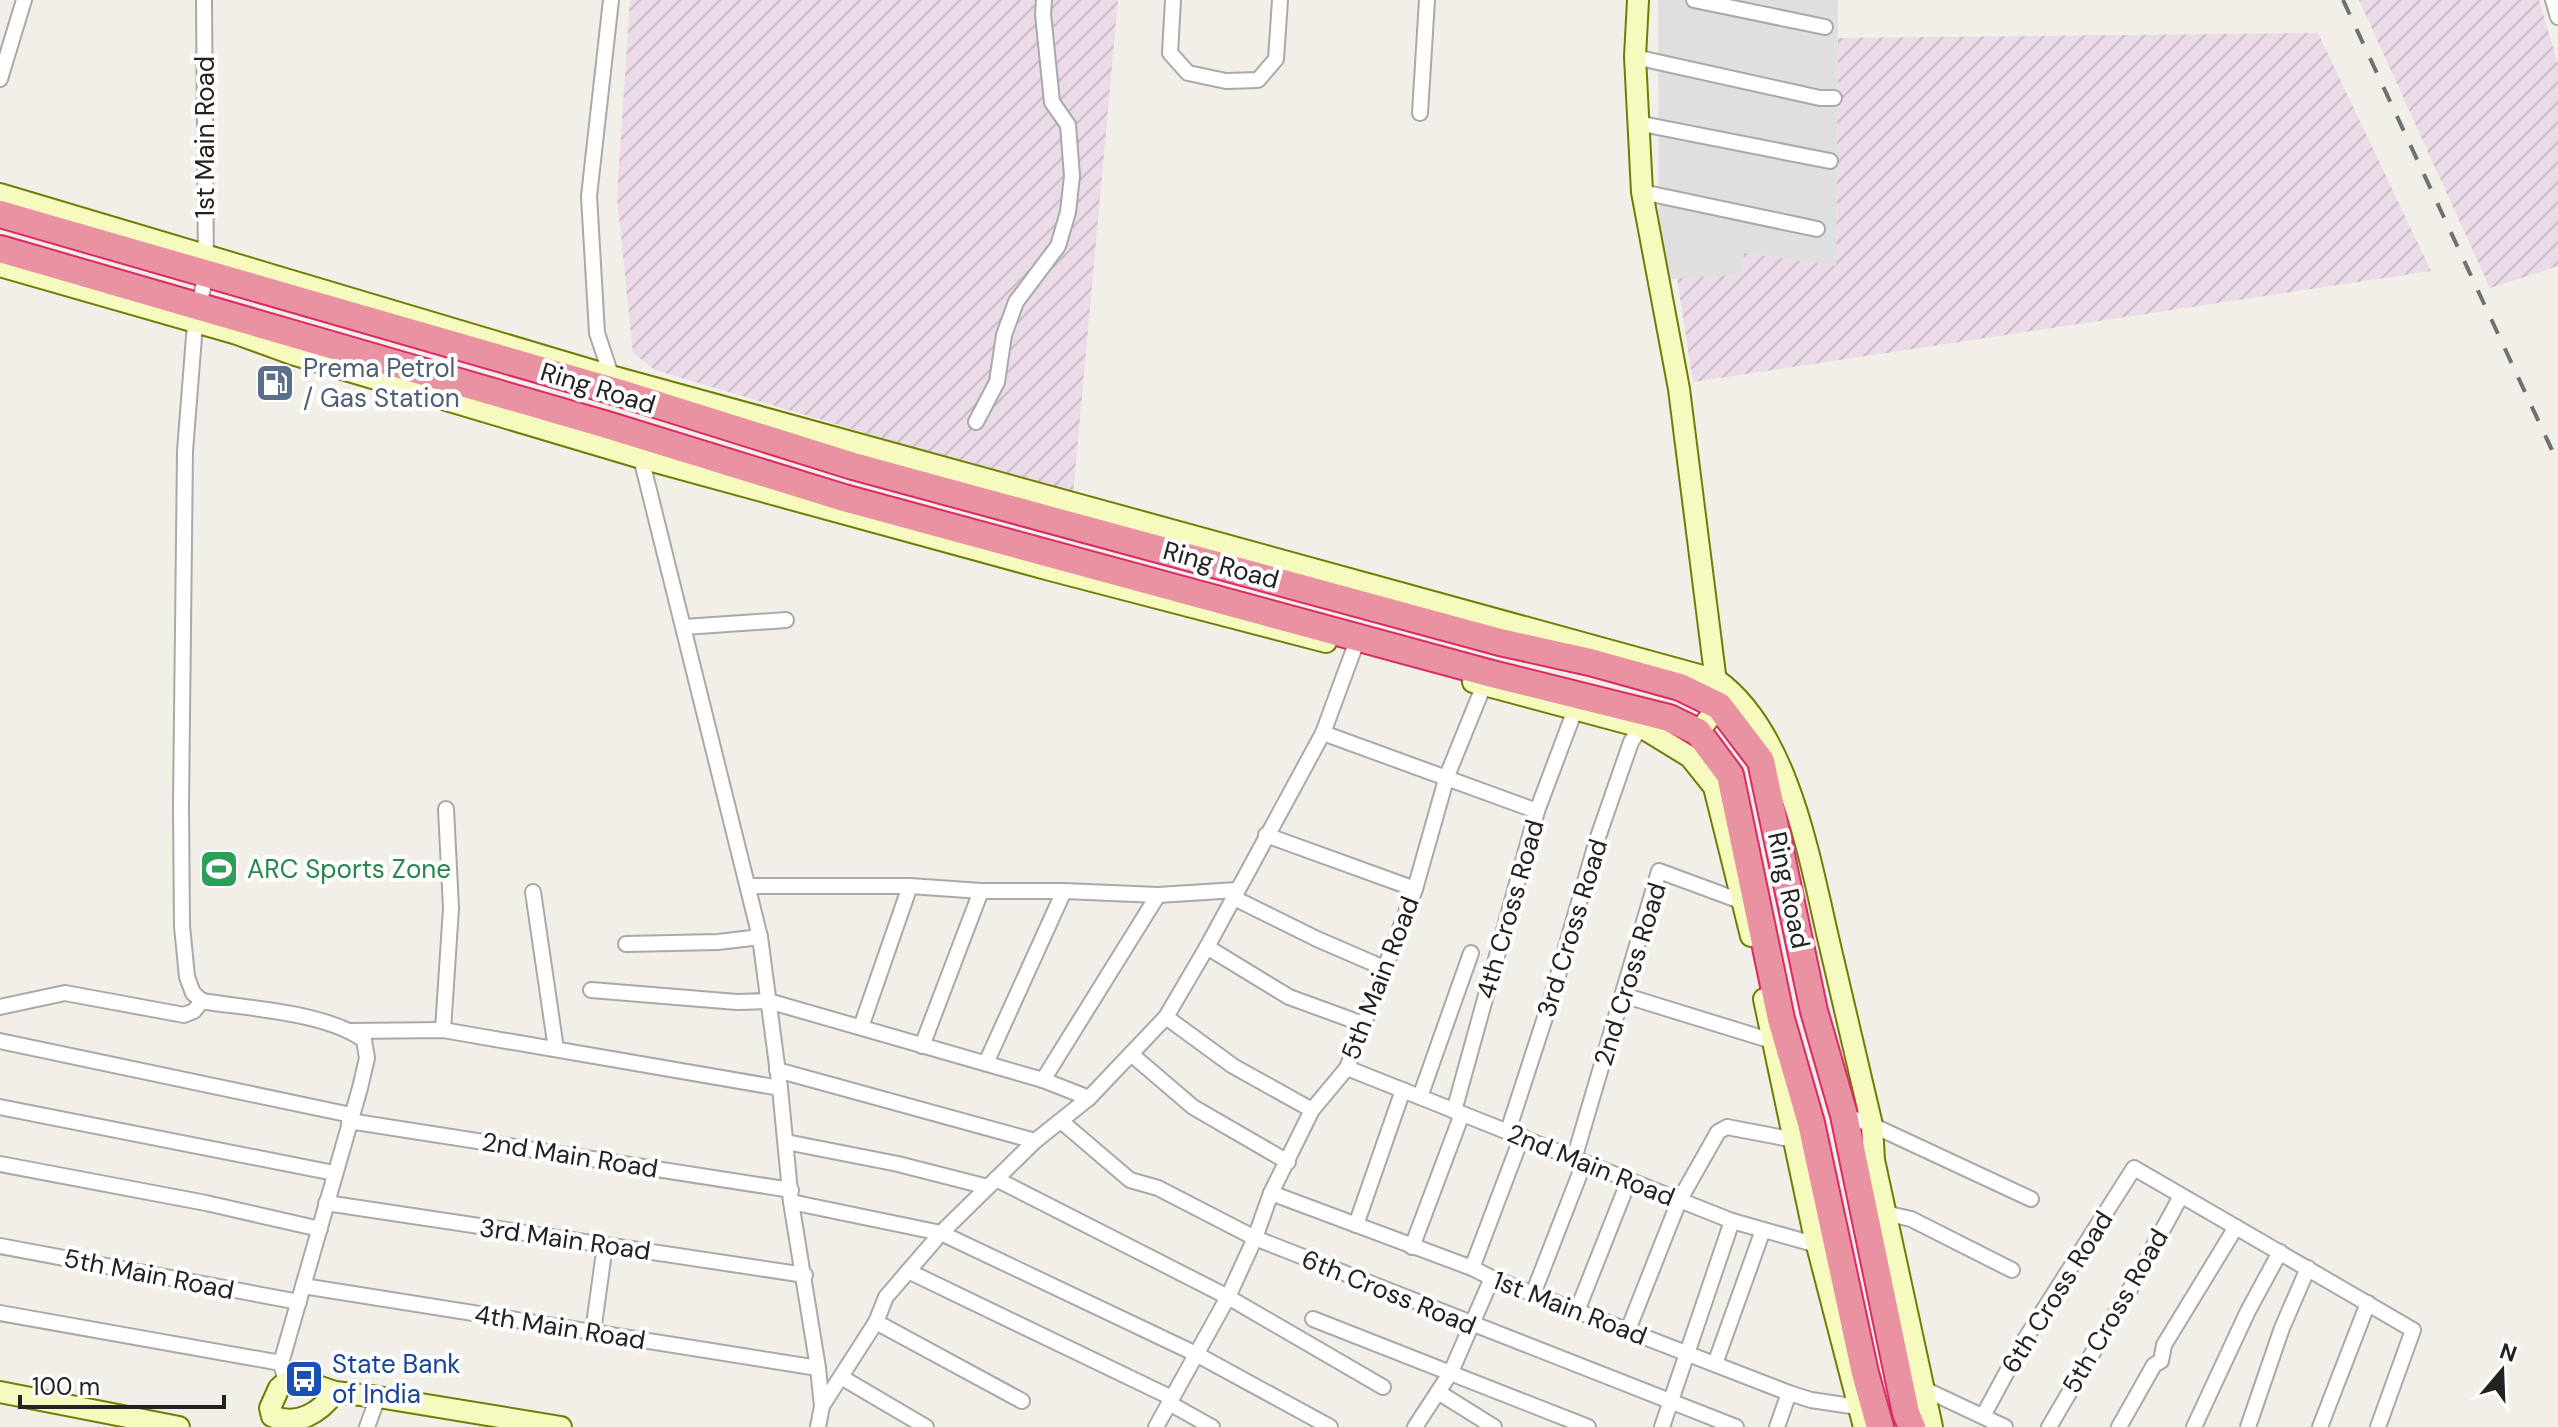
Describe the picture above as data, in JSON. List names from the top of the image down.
{
  "streets": {
    "highway": ["Ring Road"],
    "street": [
      "1st Main Road",
      "4th Cross Road",
      "3rd Cross Road",
      "2nd Cross Road",
      "5th Main Road",
      "2nd Main Road",
      "3rd Main Road",
      "6th Cross Road",
      "5th Cross Road",
      "4th Main Road"
    ]
  },
  "crossings": [
    ["1st Main Road", "Ring Road"],
    ["1st Main Road", "4th Cross Road"],
    ["1st Main Road", "3rd Cross Road"],
    ["1st Main Road", "2nd Cross Road"],
    ["1st Main Road", "5th Main Road"],
    ["Ring Road", "2nd Main Road"],
    ["4th Cross Road", "2nd Main Road"],
    ["3rd Cross Road", "2nd Main Road"],
    ["2nd Cross Road", "2nd Main Road"],
    ["5th Main Road", "2nd Main Road"],
    ["5th Main Road", "6th Cross Road"],
    ["6th Cross Road", "5th Cross Road"]
  ],
  "places": {
    "fuel station": ["Prema Petrol / Gas Station"],
    "sports": ["ARC Sports Zone"],
    "bus stop": ["State Bank of India"]
  },
  "scale_bar": "100 m",
  "north": "top"
}
